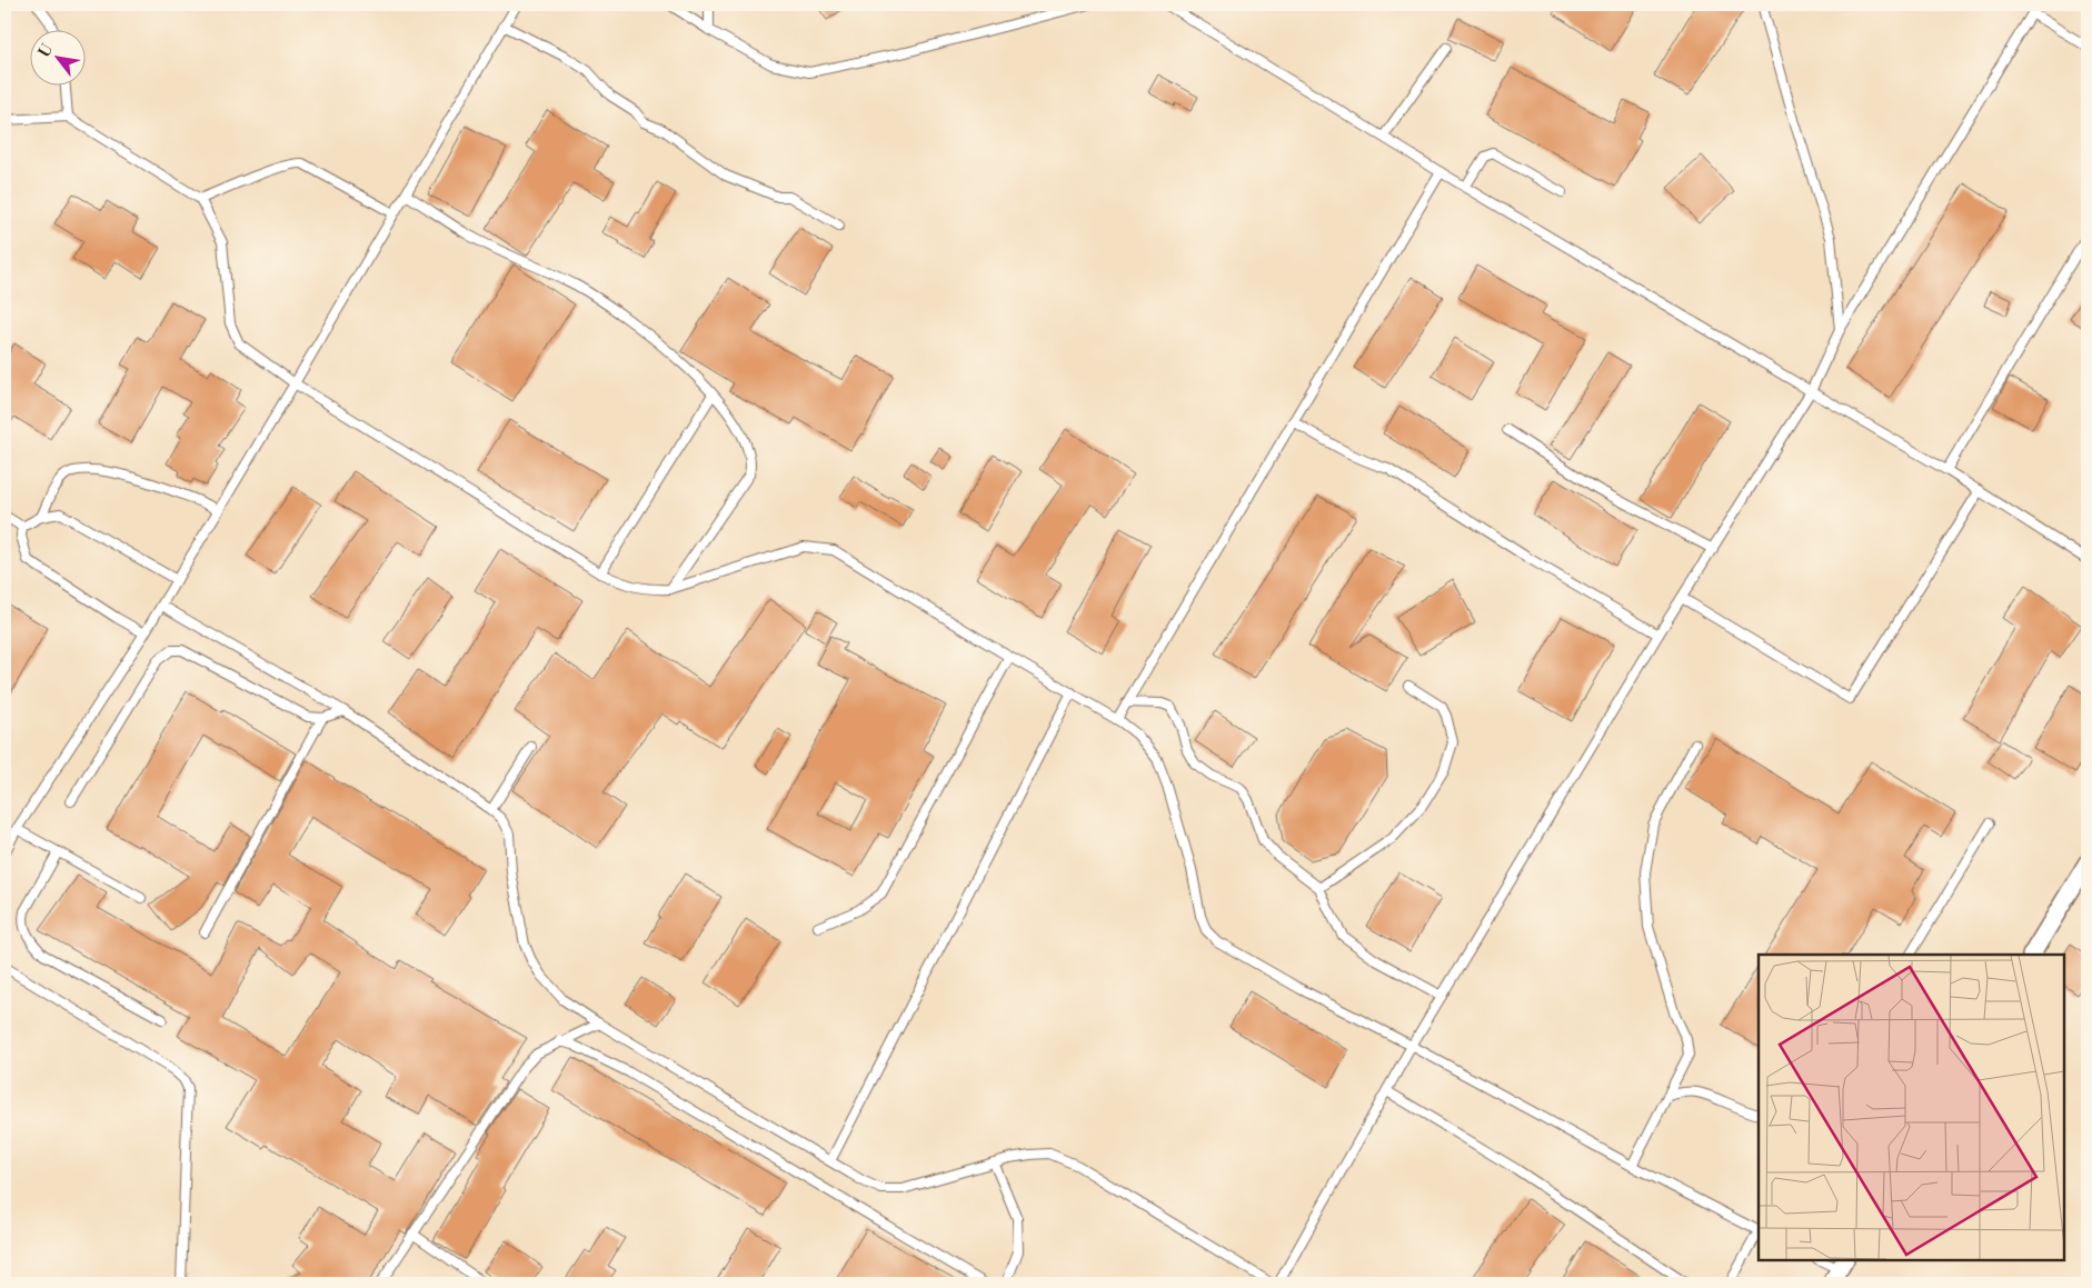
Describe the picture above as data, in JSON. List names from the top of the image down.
{
  "north": "top left"
}
